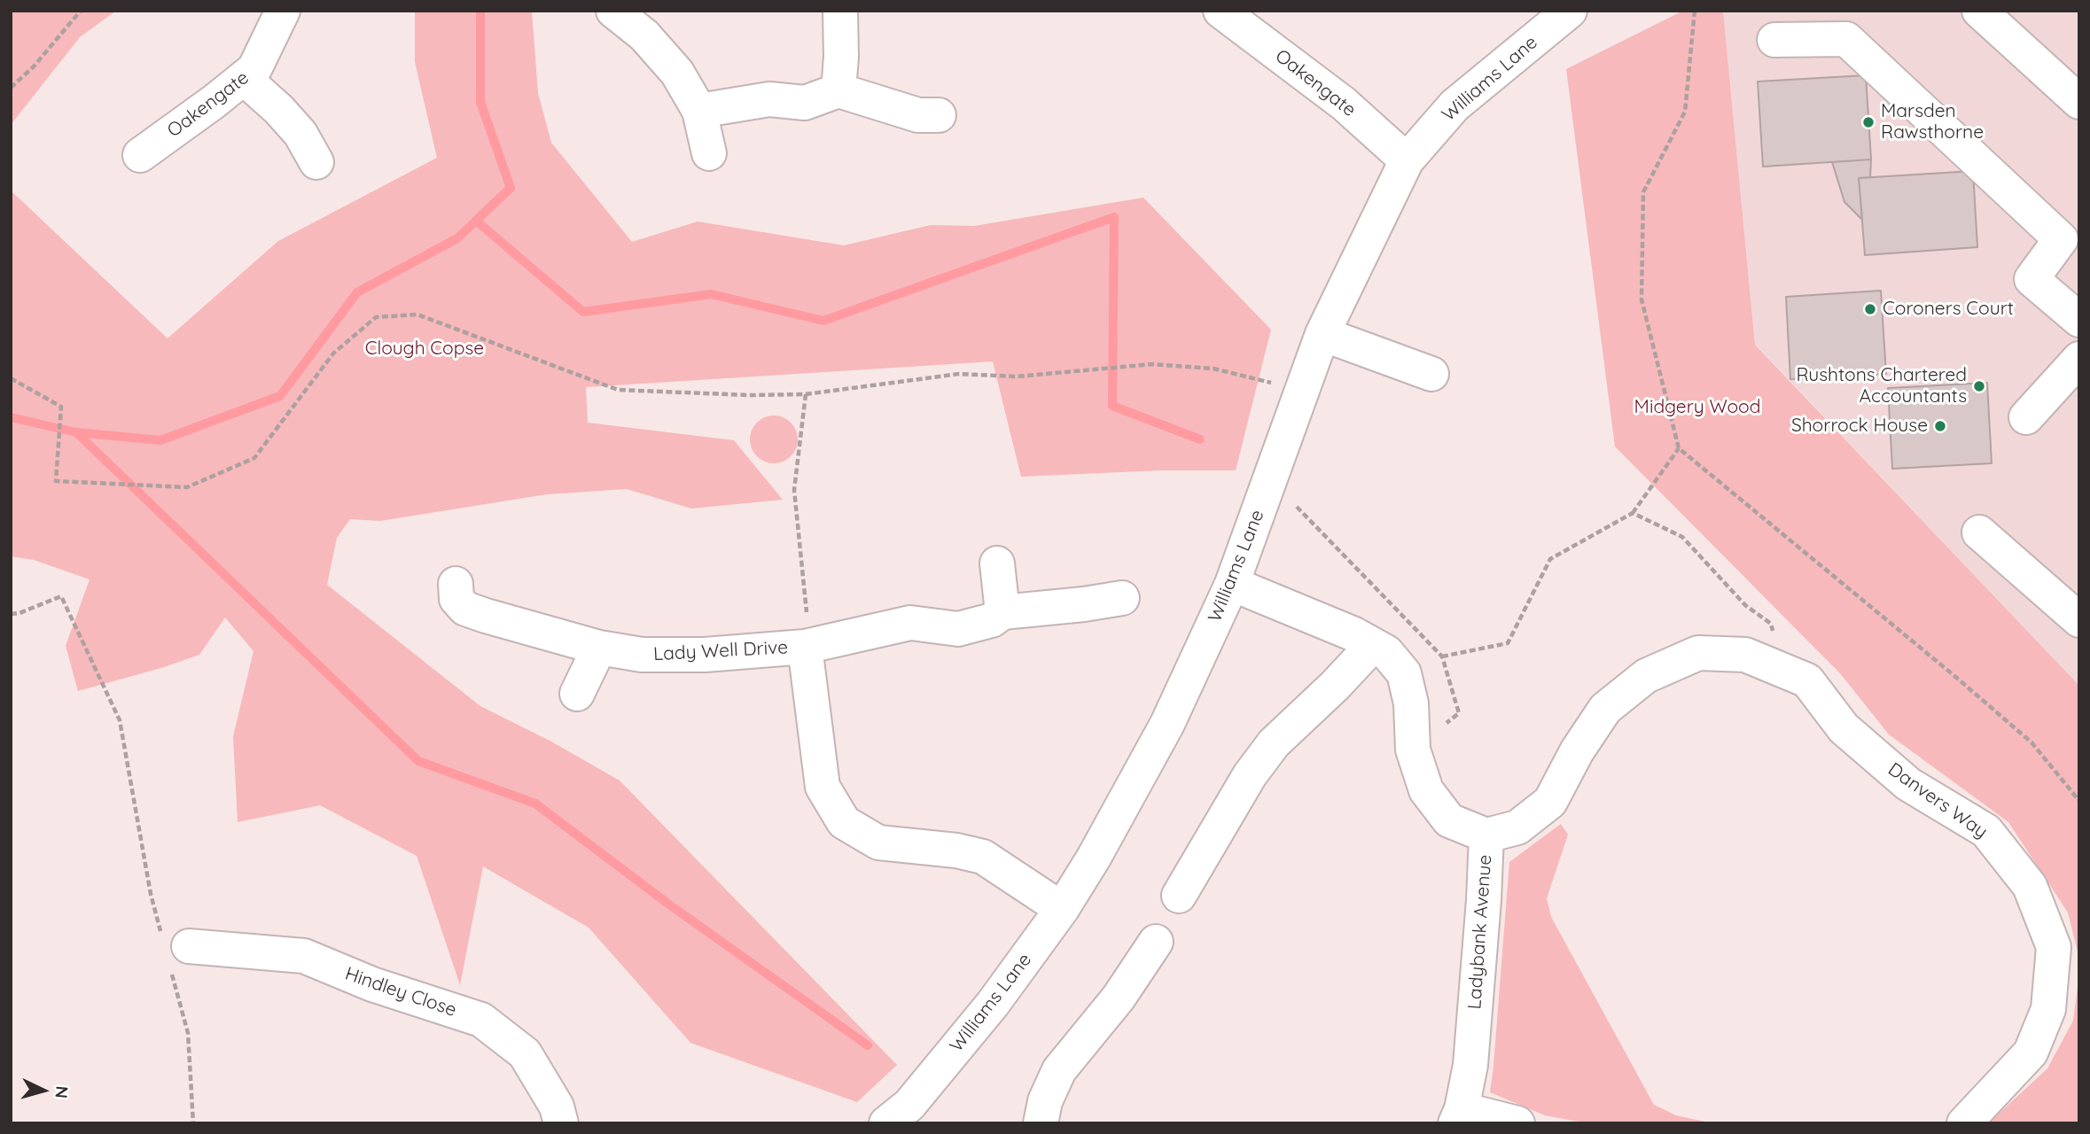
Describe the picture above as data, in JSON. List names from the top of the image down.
{
  "streets": {
    "street": [
      "Williams Lane",
      "Oakengate",
      "Lady Well Drive",
      "Danvers Way",
      "Ladybank Avenue",
      "Hindley Close"
    ]
  },
  "crossings": [
    ["Williams Lane", "Oakengate"],
    ["Williams Lane", "Lady Well Drive"],
    ["Williams Lane", "Ladybank Avenue"],
    ["Danvers Way", "Ladybank Avenue"]
  ],
  "parks": ["Clough Copse", "Midgery Wood"],
  "places": [
    "Marsden Rawsthorne",
    "Coroners Court",
    "Rushtons Chartered Accountants",
    "Shorrock House"
  ],
  "north": "right"
}
